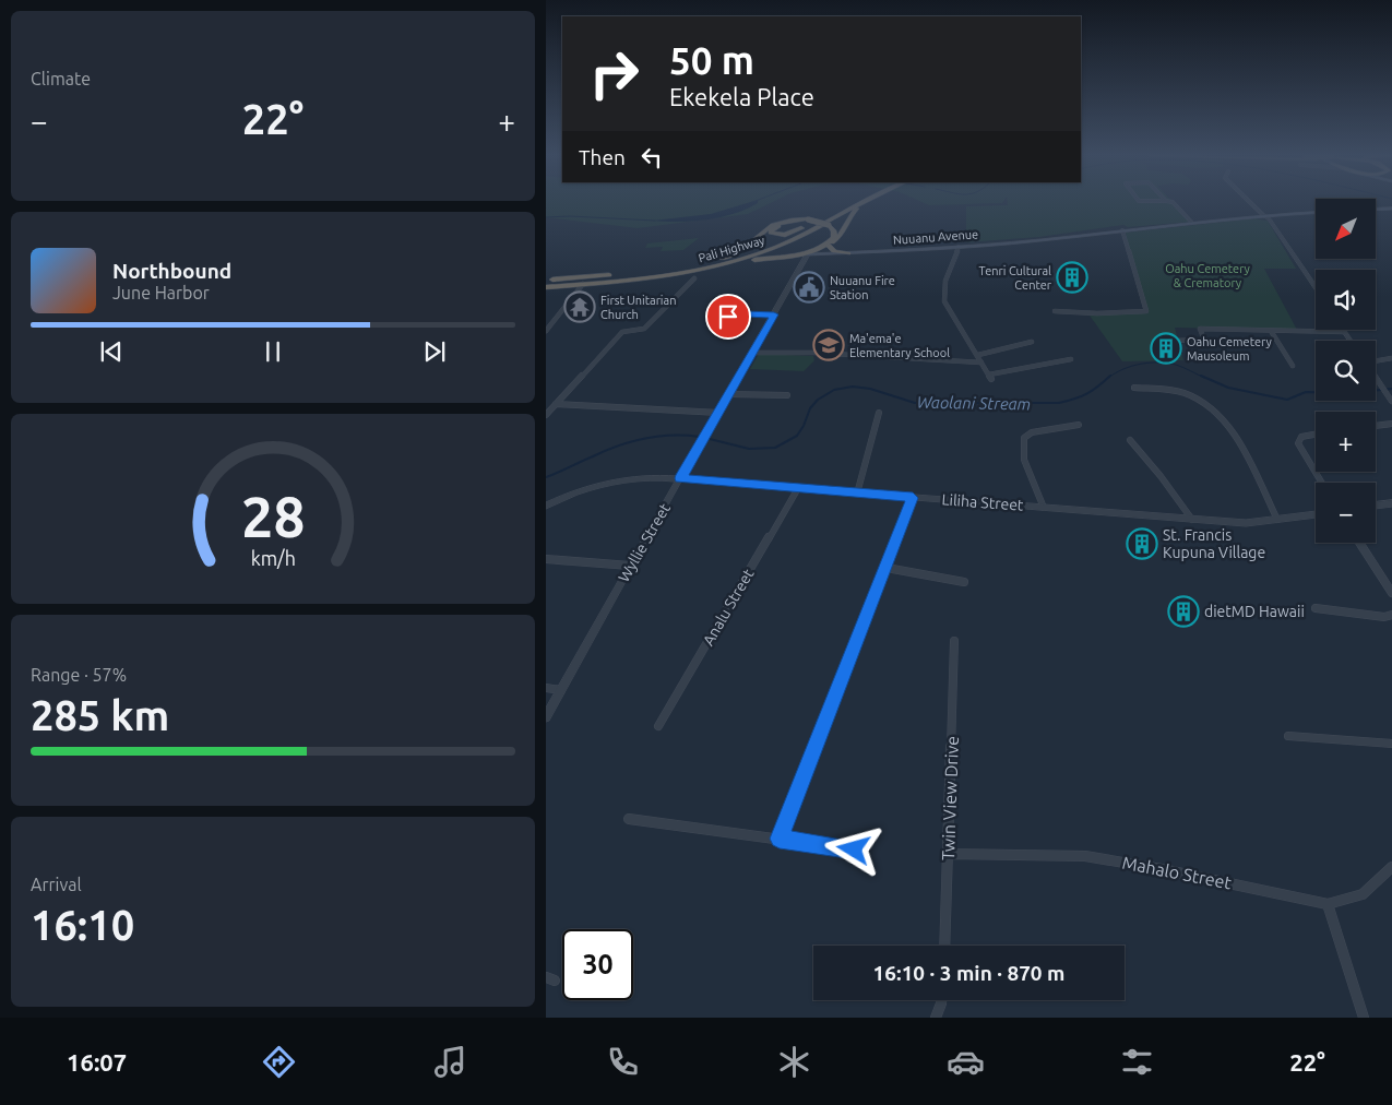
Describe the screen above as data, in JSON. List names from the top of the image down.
{
  "streets": {
    "highway": ["Pali Highway"],
    "main road": ["Nuuanu Avenue"],
    "street": [
      "Liliha Street",
      "Wyllie Street",
      "Analu Street",
      "Twin View Drive",
      "Mahalo Street"
    ]
  },
  "crossings": [
    ["Nuuanu Avenue", "Wyllie Street"],
    ["Liliha Street", "Wyllie Street"],
    ["Liliha Street", "Analu Street"],
    ["Twin View Drive", "Mahalo Street"]
  ],
  "water": ["Waolani Stream"],
  "parks": ["Oahu Cemetery & Crematory"],
  "places": {
    "building": [
      "Tenri Cultural Center",
      "Oahu Cemetery Mausoleum",
      "St. Francis Kupuna Village",
      "dietMD Hawaii"
    ],
    "public building": ["Nuuanu Fire Station"],
    "temple": ["First Unitarian Church"],
    "school or university": ["Ma'ema'e Elementary School"]
  },
  "north": "bottom left",
  "page": {
    "tile": [
      "Climate",
      ["Range · 57%", "285 km"],
      ["Arrival", "16:10"]
    ],
    "turn": ["50 m", "Ekekela Place"],
    "heat": ["−", "22°", "+"],
    "then": "Then",
    "map_buttons": ["+", "−"],
    "song": ["Northbound", "June Harbor"],
    "limit": "30",
    "trip": "16:10 · 3 min · 870 m",
    "tabs": ["16:07", "22°"],
    "gauge": ["28", "km/h"]
  }
}
